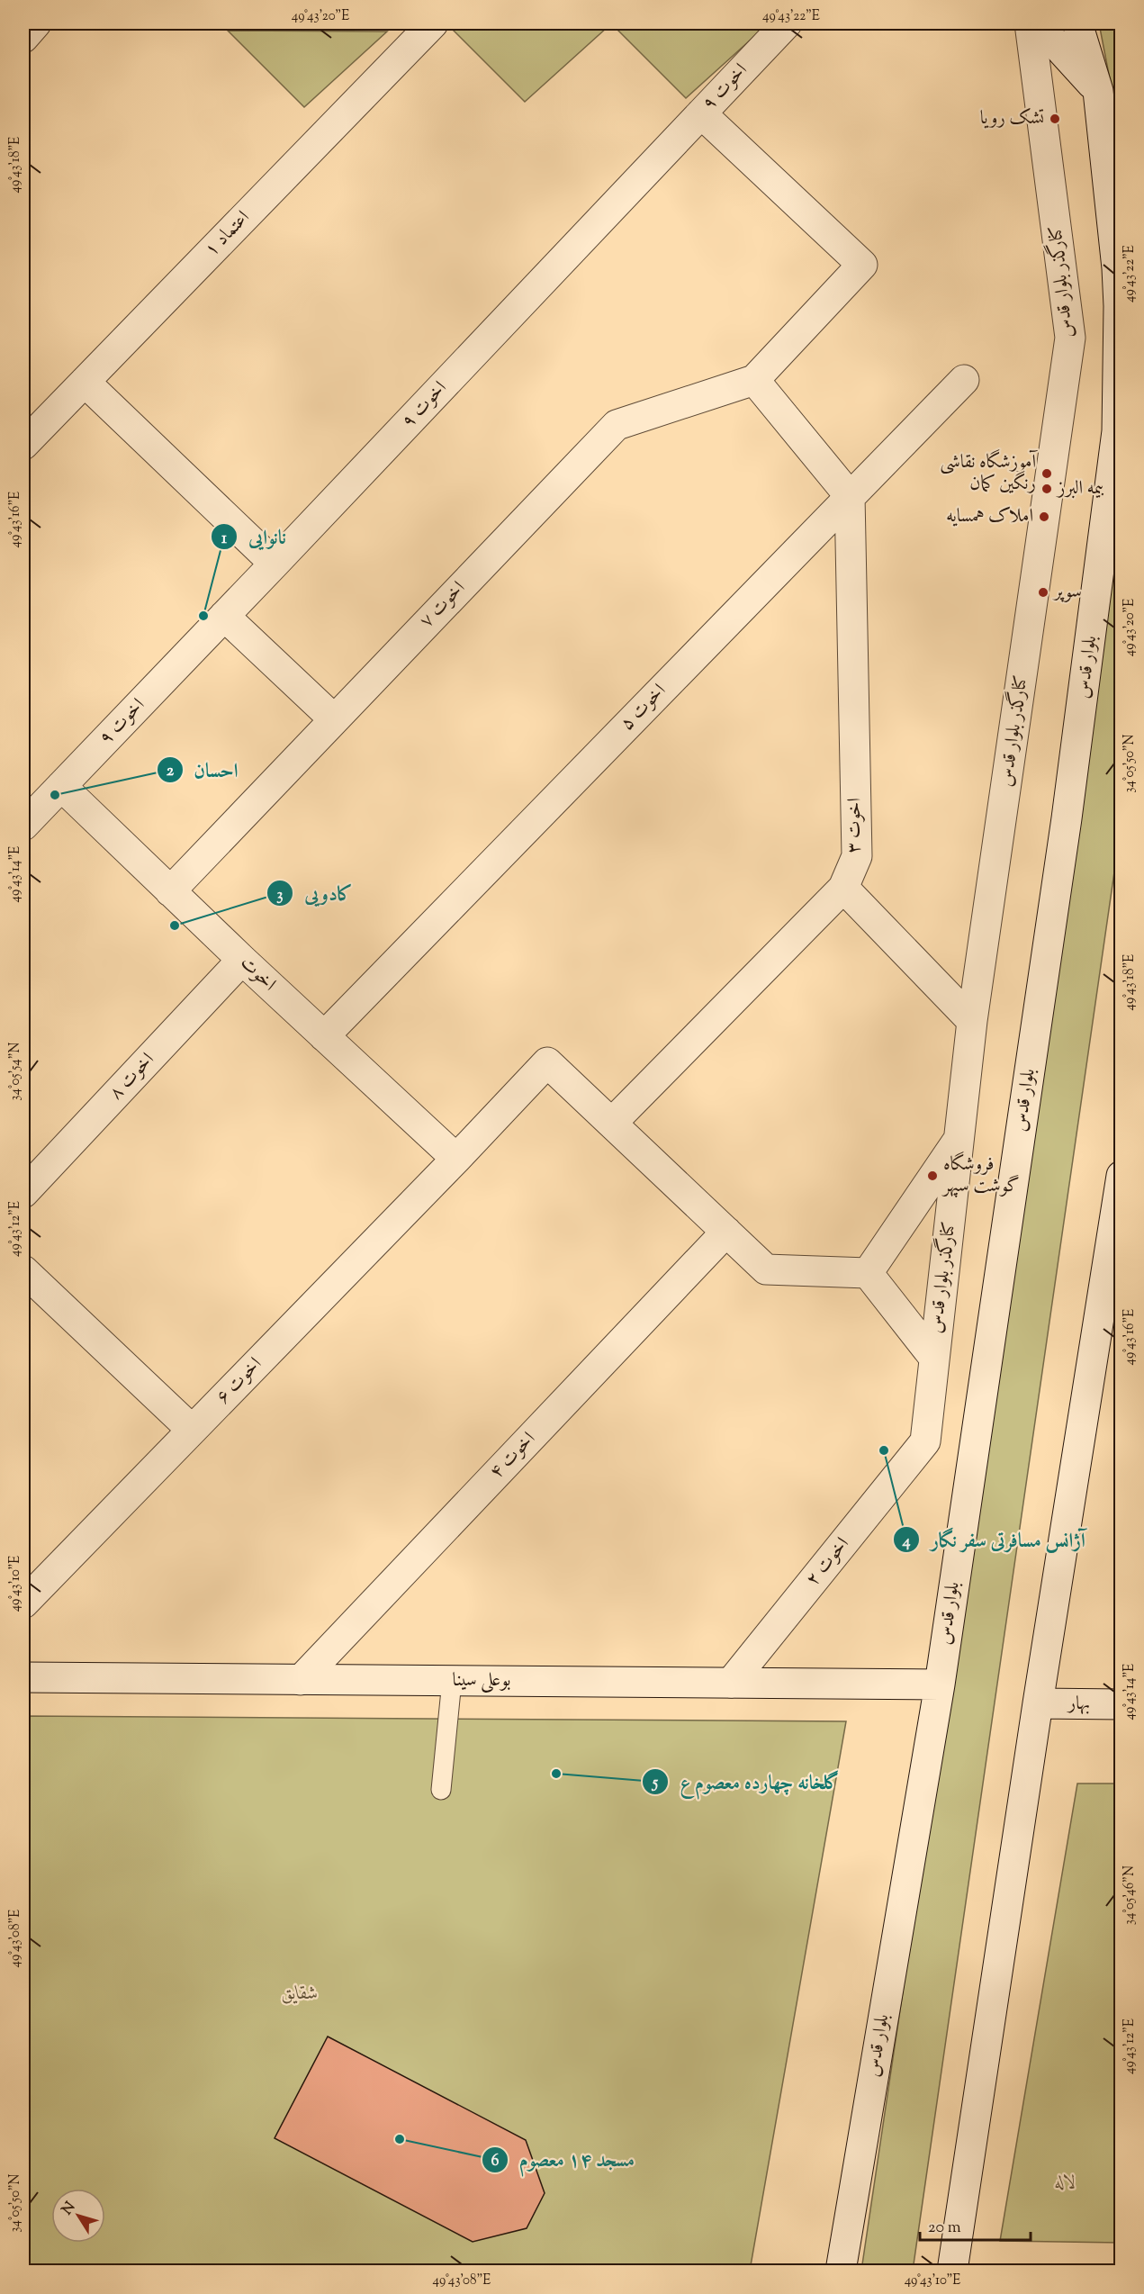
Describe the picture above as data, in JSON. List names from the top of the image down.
{
  "streets": {
    "street": [
      "اخوت ۹",
      "اعتماد ۱",
      "کنارگذر بلوار قدس",
      "اخوت ۷",
      "بلوار قدس",
      "اخوت ۵",
      "اخوت ۳",
      "اخوت",
      "اخوت ۸",
      "اخوت ۶",
      "اخوت ۴",
      "اخوت ۲",
      "بوعلی سینا",
      "بهار"
    ]
  },
  "crossings": [
    ["اخوت ۹", "اخوت"],
    ["کنارگذر بلوار قدس", "اخوت ۲"],
    ["اخوت ۷", "اخوت"],
    ["بلوار قدس", "بوعلی سینا"],
    ["اخوت ۵", "اخوت ۳"],
    ["اخوت ۵", "اخوت"],
    ["اخوت ۳", "اخوت ۶"],
    ["اخوت", "اخوت ۸"],
    ["اخوت", "اخوت ۶"],
    ["اخوت ۴", "بوعلی سینا"],
    ["اخوت ۲", "بوعلی سینا"]
  ],
  "parks": ["شقایق", "لاله"],
  "places": [
    "تشک رویا",
    "آموزشگاه نقاشی رنگین کمان",
    "بیمه البرز",
    "املاک همسایه",
    "سوپر",
    "نانوایی",
    "احسان",
    "کادویی",
    "فروشگاه گوشت سپهر",
    "آژانس مسافرتی سفر نگار",
    "گلخانه چهارده معصوم ع",
    "مسجد ۱۴ معصوم"
  ],
  "scale_bar": "20 m",
  "north": "top left",
  "coordinates": [
    "49°43'20\"E",
    "49°43'22\"E",
    "49°43'18\"E",
    "49°43'16\"E",
    "34°05'50\"N",
    "49°43'14\"E",
    "34°05'54\"N",
    "49°43'12\"E",
    "49°43'10\"E",
    "34°05'46\"N",
    "49°43'08\"E"
  ]
}
